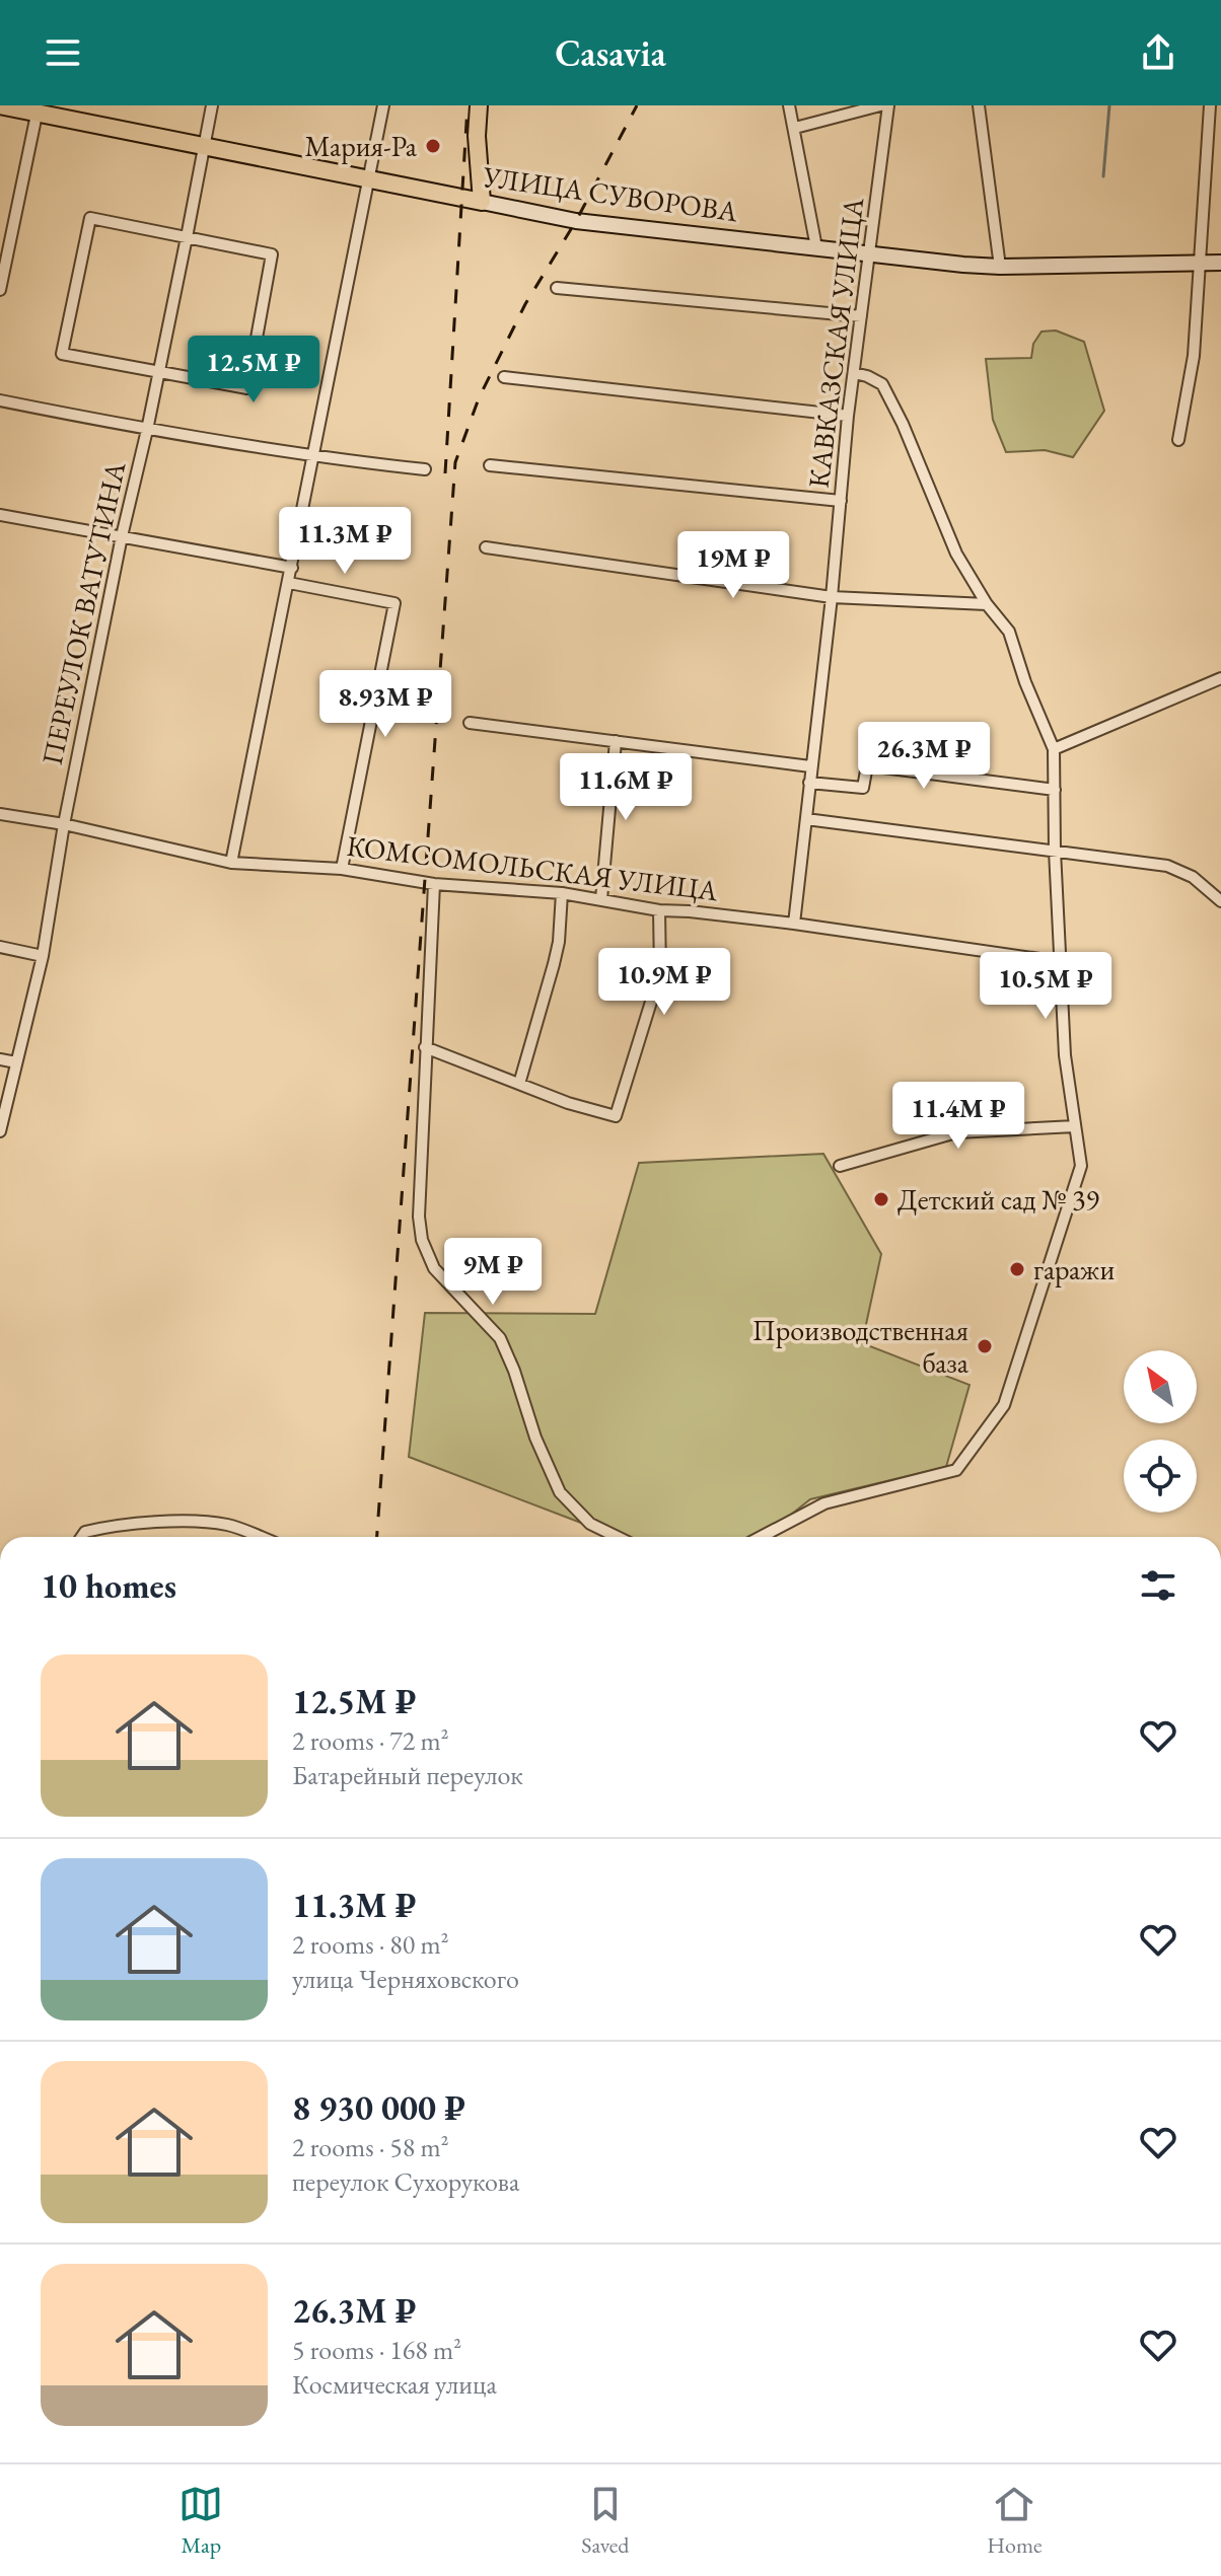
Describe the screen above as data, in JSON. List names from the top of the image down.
{
  "streets": {
    "main road": ["УЛИЦА СУВОРОВА"],
    "street": ["КАВКАЗСКАЯ УЛИЦА", "ПЕРЕУЛОК ВАТУТИНА", "КОМСОМОЛЬСКАЯ УЛИЦА"]
  },
  "crossings": [
    ["УЛИЦА СУВОРОВА", "КАВКАЗСКАЯ УЛИЦА"],
    ["УЛИЦА СУВОРОВА", "ПЕРЕУЛОК ВАТУТИНА"],
    ["КАВКАЗСКАЯ УЛИЦА", "КОМСОМОЛЬСКАЯ УЛИЦА"],
    ["ПЕРЕУЛОК ВАТУТИНА", "КОМСОМОЛЬСКАЯ УЛИЦА"]
  ],
  "places": [
    "Мария-Ра",
    "Детский сад № 39",
    "гаражи",
    "Производственная база"
  ],
  "north": "top left",
  "page": {
    "header": "Casavia",
    "price": [
      "12.5M ₽",
      "11.3M ₽",
      "19M ₽",
      "8.93M ₽",
      "26.3M ₽",
      "11.6M ₽",
      "10.9M ₽",
      "10.5M ₽",
      "11.4M ₽",
      "9M ₽"
    ],
    "heading": "10 homes",
    "list": [
      {
        "name": "12.5M ₽",
        "note": "2 rooms · 72 m² · Батарейный переулок"
      },
      {
        "name": "11.3M ₽",
        "note": "2 rooms · 80 m² · улица Черняховского"
      },
      {
        "name": "8 930 000 ₽",
        "note": "2 rooms · 58 m² · переулок Сухорукова"
      },
      {
        "name": "26.3M ₽",
        "note": "5 rooms · 168 m² · Космическая улица"
      }
    ],
    "tabs": ["Map", "Saved", "Home"]
  }
}
